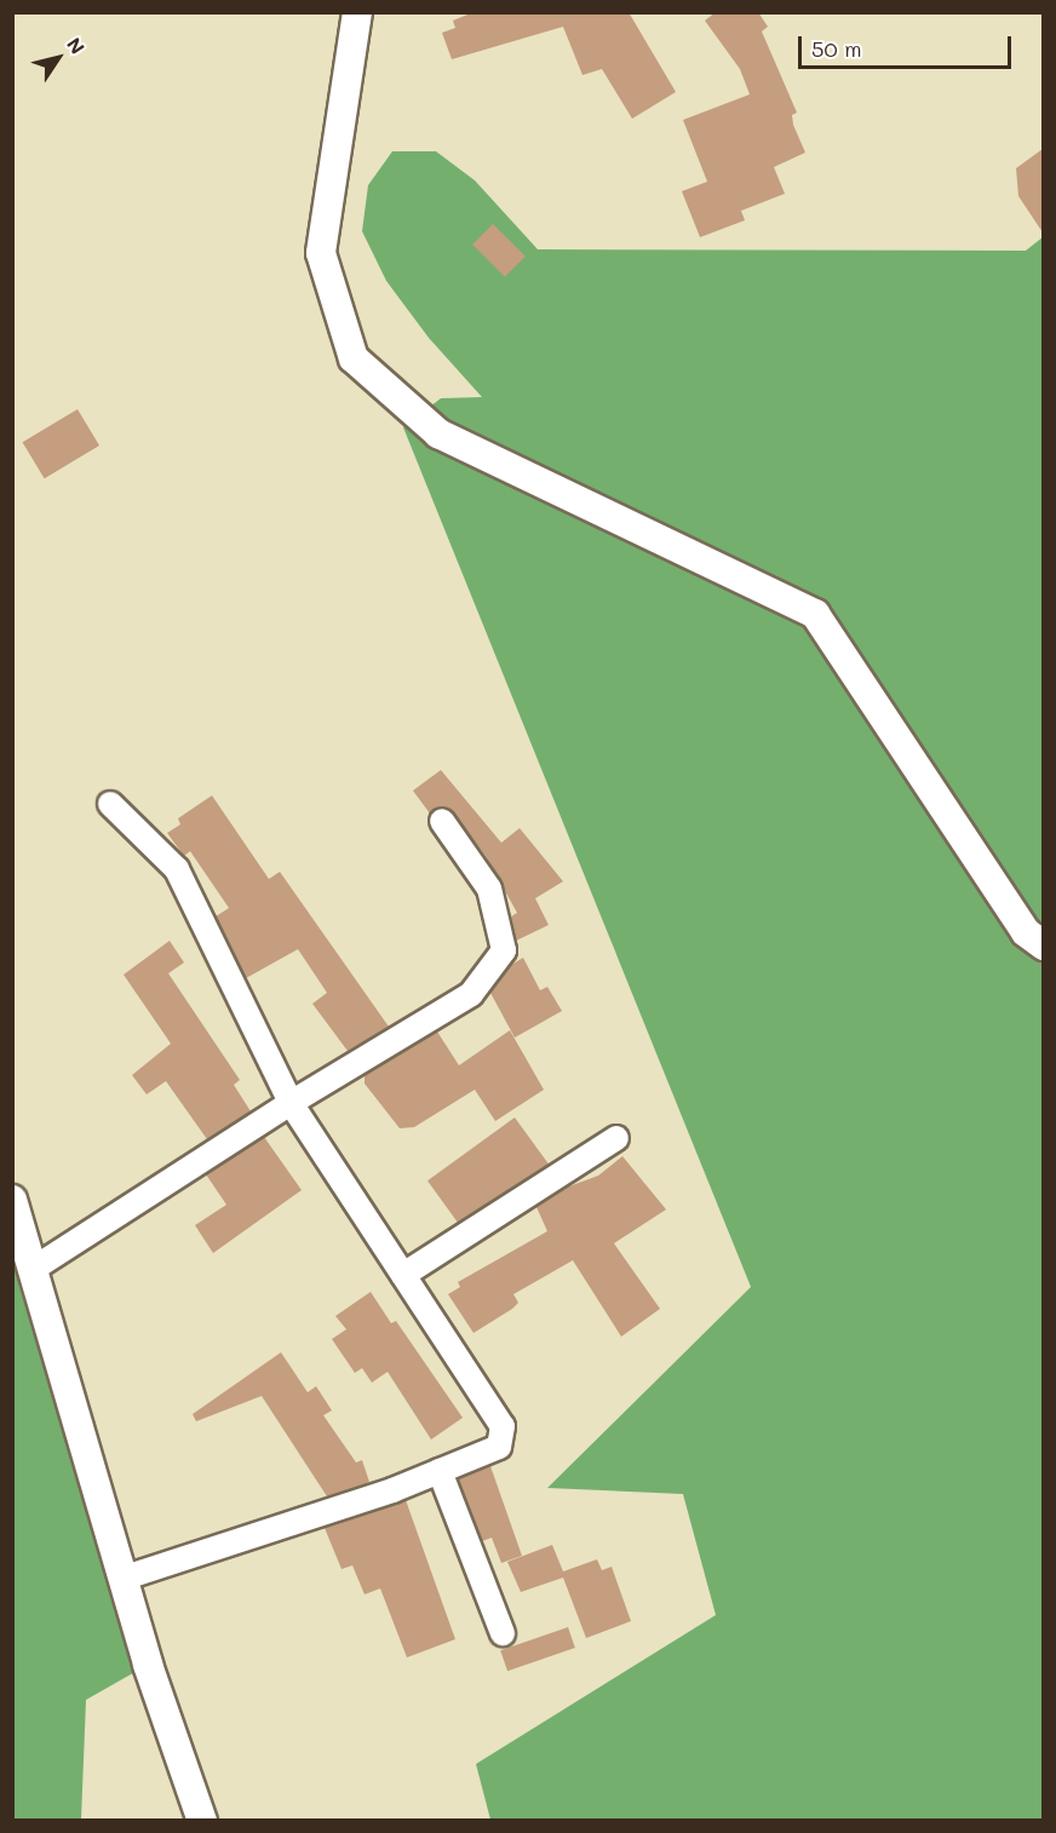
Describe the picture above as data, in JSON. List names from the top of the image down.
{
  "scale_bar": "50 m",
  "north": "top right"
}
